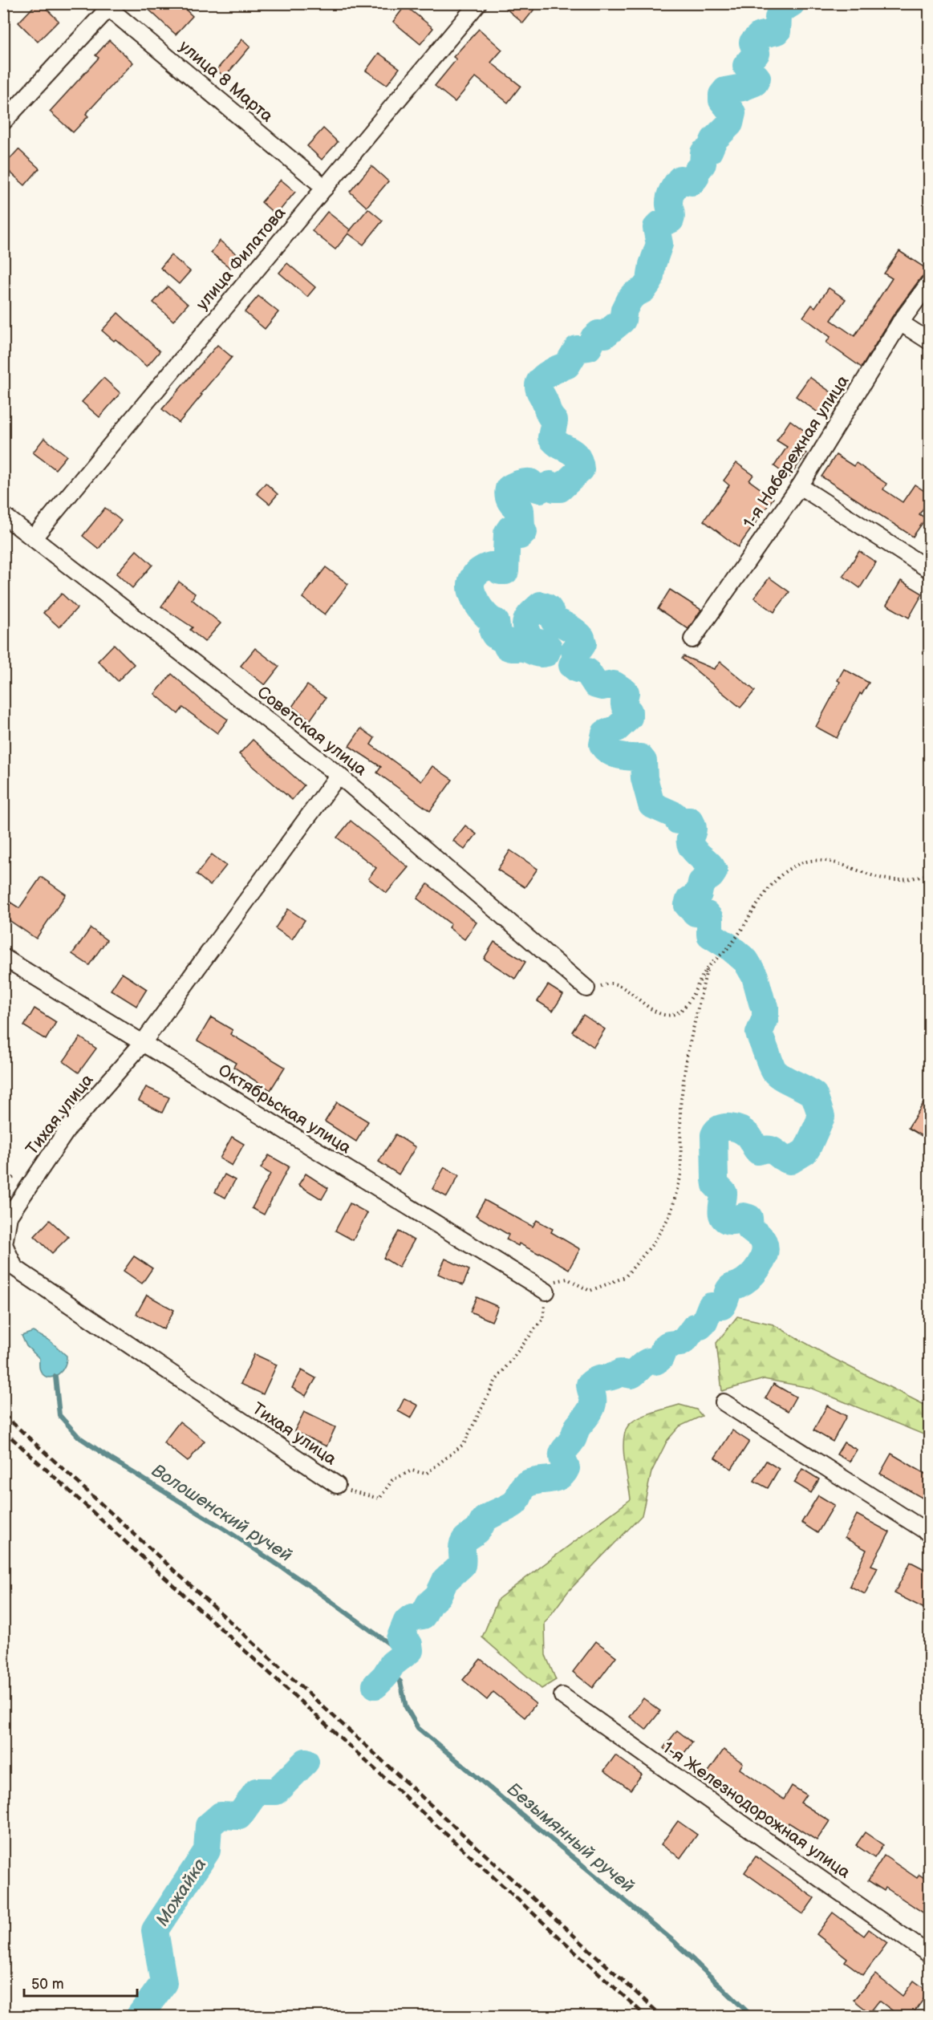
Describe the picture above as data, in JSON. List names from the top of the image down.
{
  "streets": {
    "street": [
      "улица 8 Марта",
      "улица Филатова",
      "1-я Набережная улица",
      "Советская улица",
      "Октябрьская улица",
      "Тихая улица",
      "1-я Железнодорожная улица"
    ]
  },
  "crossings": [
    ["улица 8 Марта", "улица Филатова"],
    ["улица Филатова", "Советская улица"],
    ["Советская улица", "Тихая улица"],
    ["Октябрьская улица", "Тихая улица"]
  ],
  "water": ["Волошенский ручей", "Безымянный ручей", "Можайка"],
  "scale_bar": "50 m"
}
